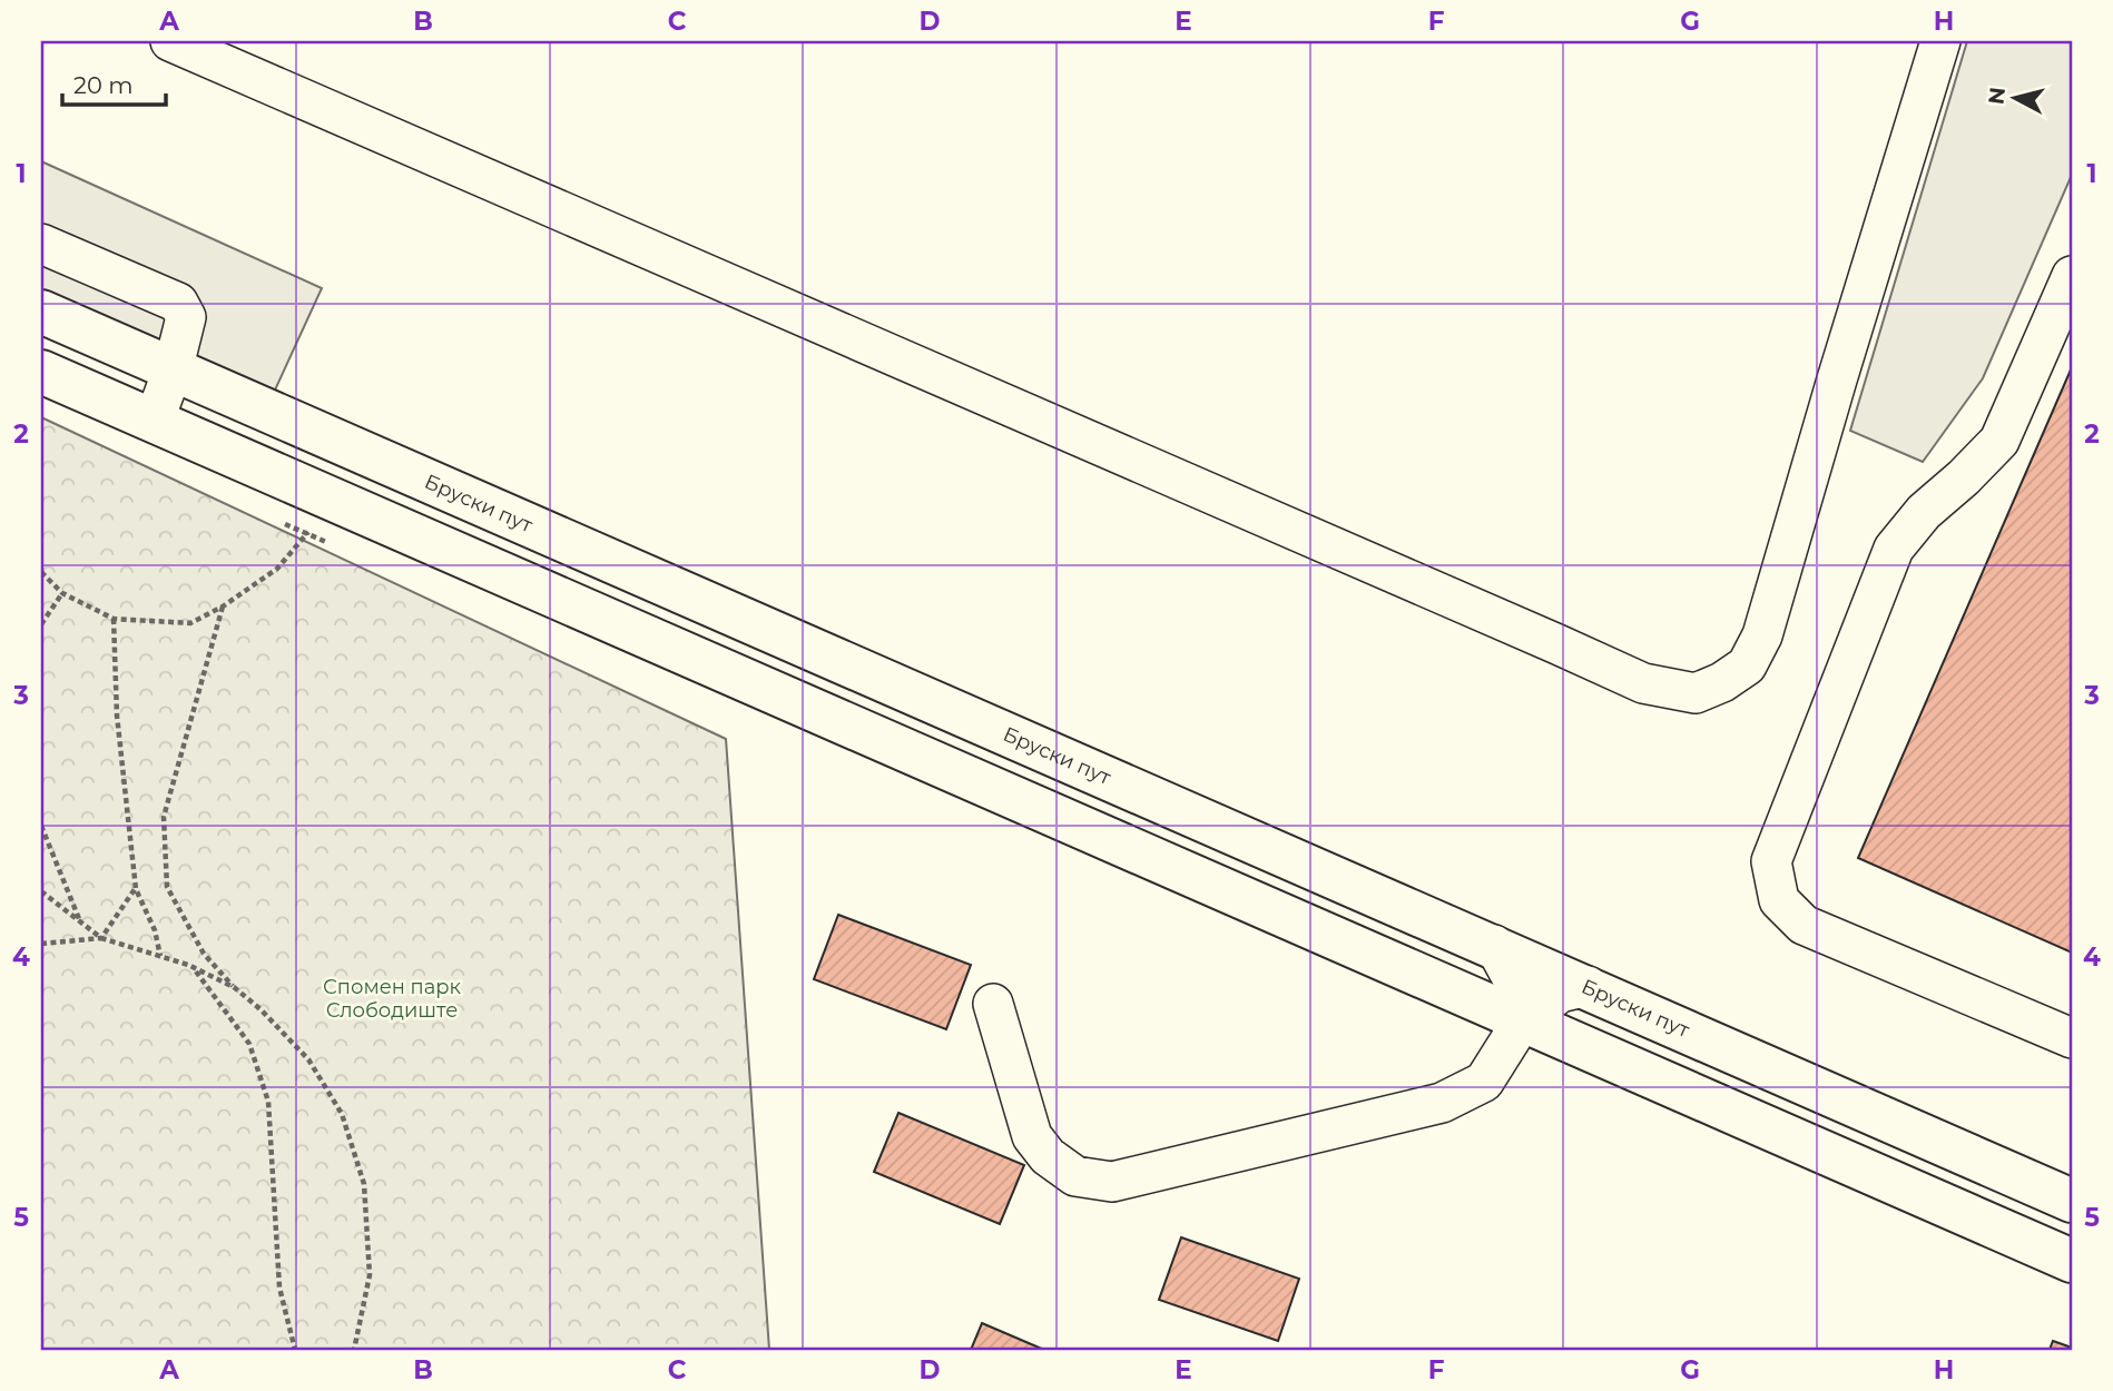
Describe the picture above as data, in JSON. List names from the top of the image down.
{
  "streets": {
    "main road": ["Бруски пут"]
  },
  "parks": ["Спомен парк Слободиште"],
  "scale_bar": "20 m",
  "north": "left",
  "grid": {
    "columns": [
      "A",
      "B",
      "C",
      "D",
      "E",
      "F",
      "G",
      "H"
    ],
    "rows": [
      "1",
      "2",
      "3",
      "4",
      "5"
    ]
  }
}
